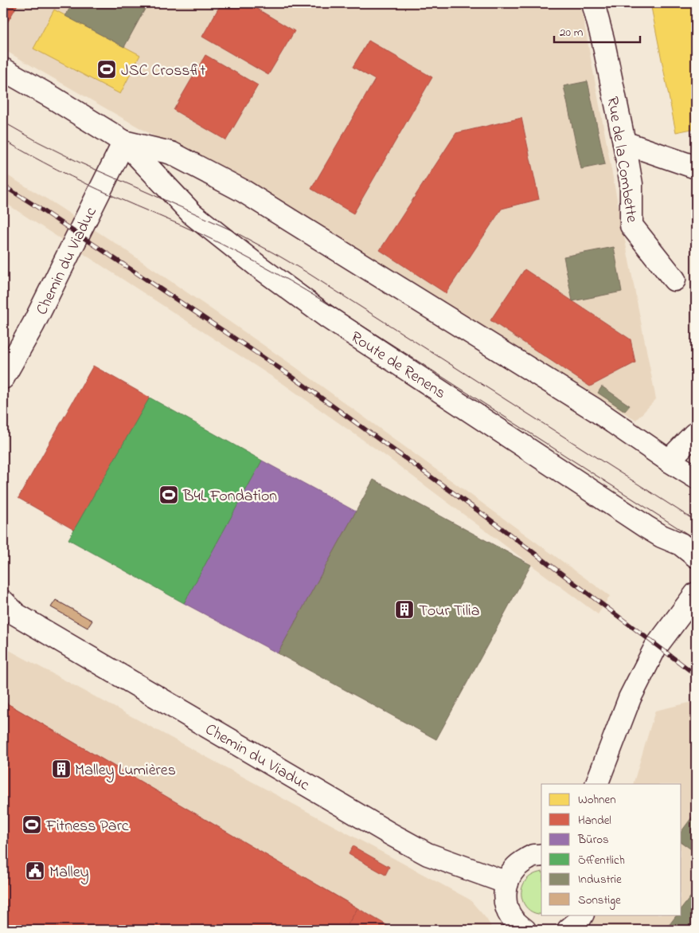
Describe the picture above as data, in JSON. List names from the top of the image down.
{
  "streets": {
    "main road": ["Rue de la Combette", "Chemin du Viaduc", "Route de Renens"]
  },
  "crossings": [
    ["Chemin du Viaduc", "Route de Renens"]
  ],
  "places": {
    "sports": ["JSC Crossfit", "B4L Fondation", "Fitness Parc"],
    "building": ["Tour Tilia", "Malley Lumières"],
    "public building": ["Malley"]
  },
  "legend": [
    "Wohnen",
    "Handel",
    "Büros",
    "Öffentlich",
    "Industrie",
    "Sonstige"
  ],
  "scale_bar": "20 m"
}
